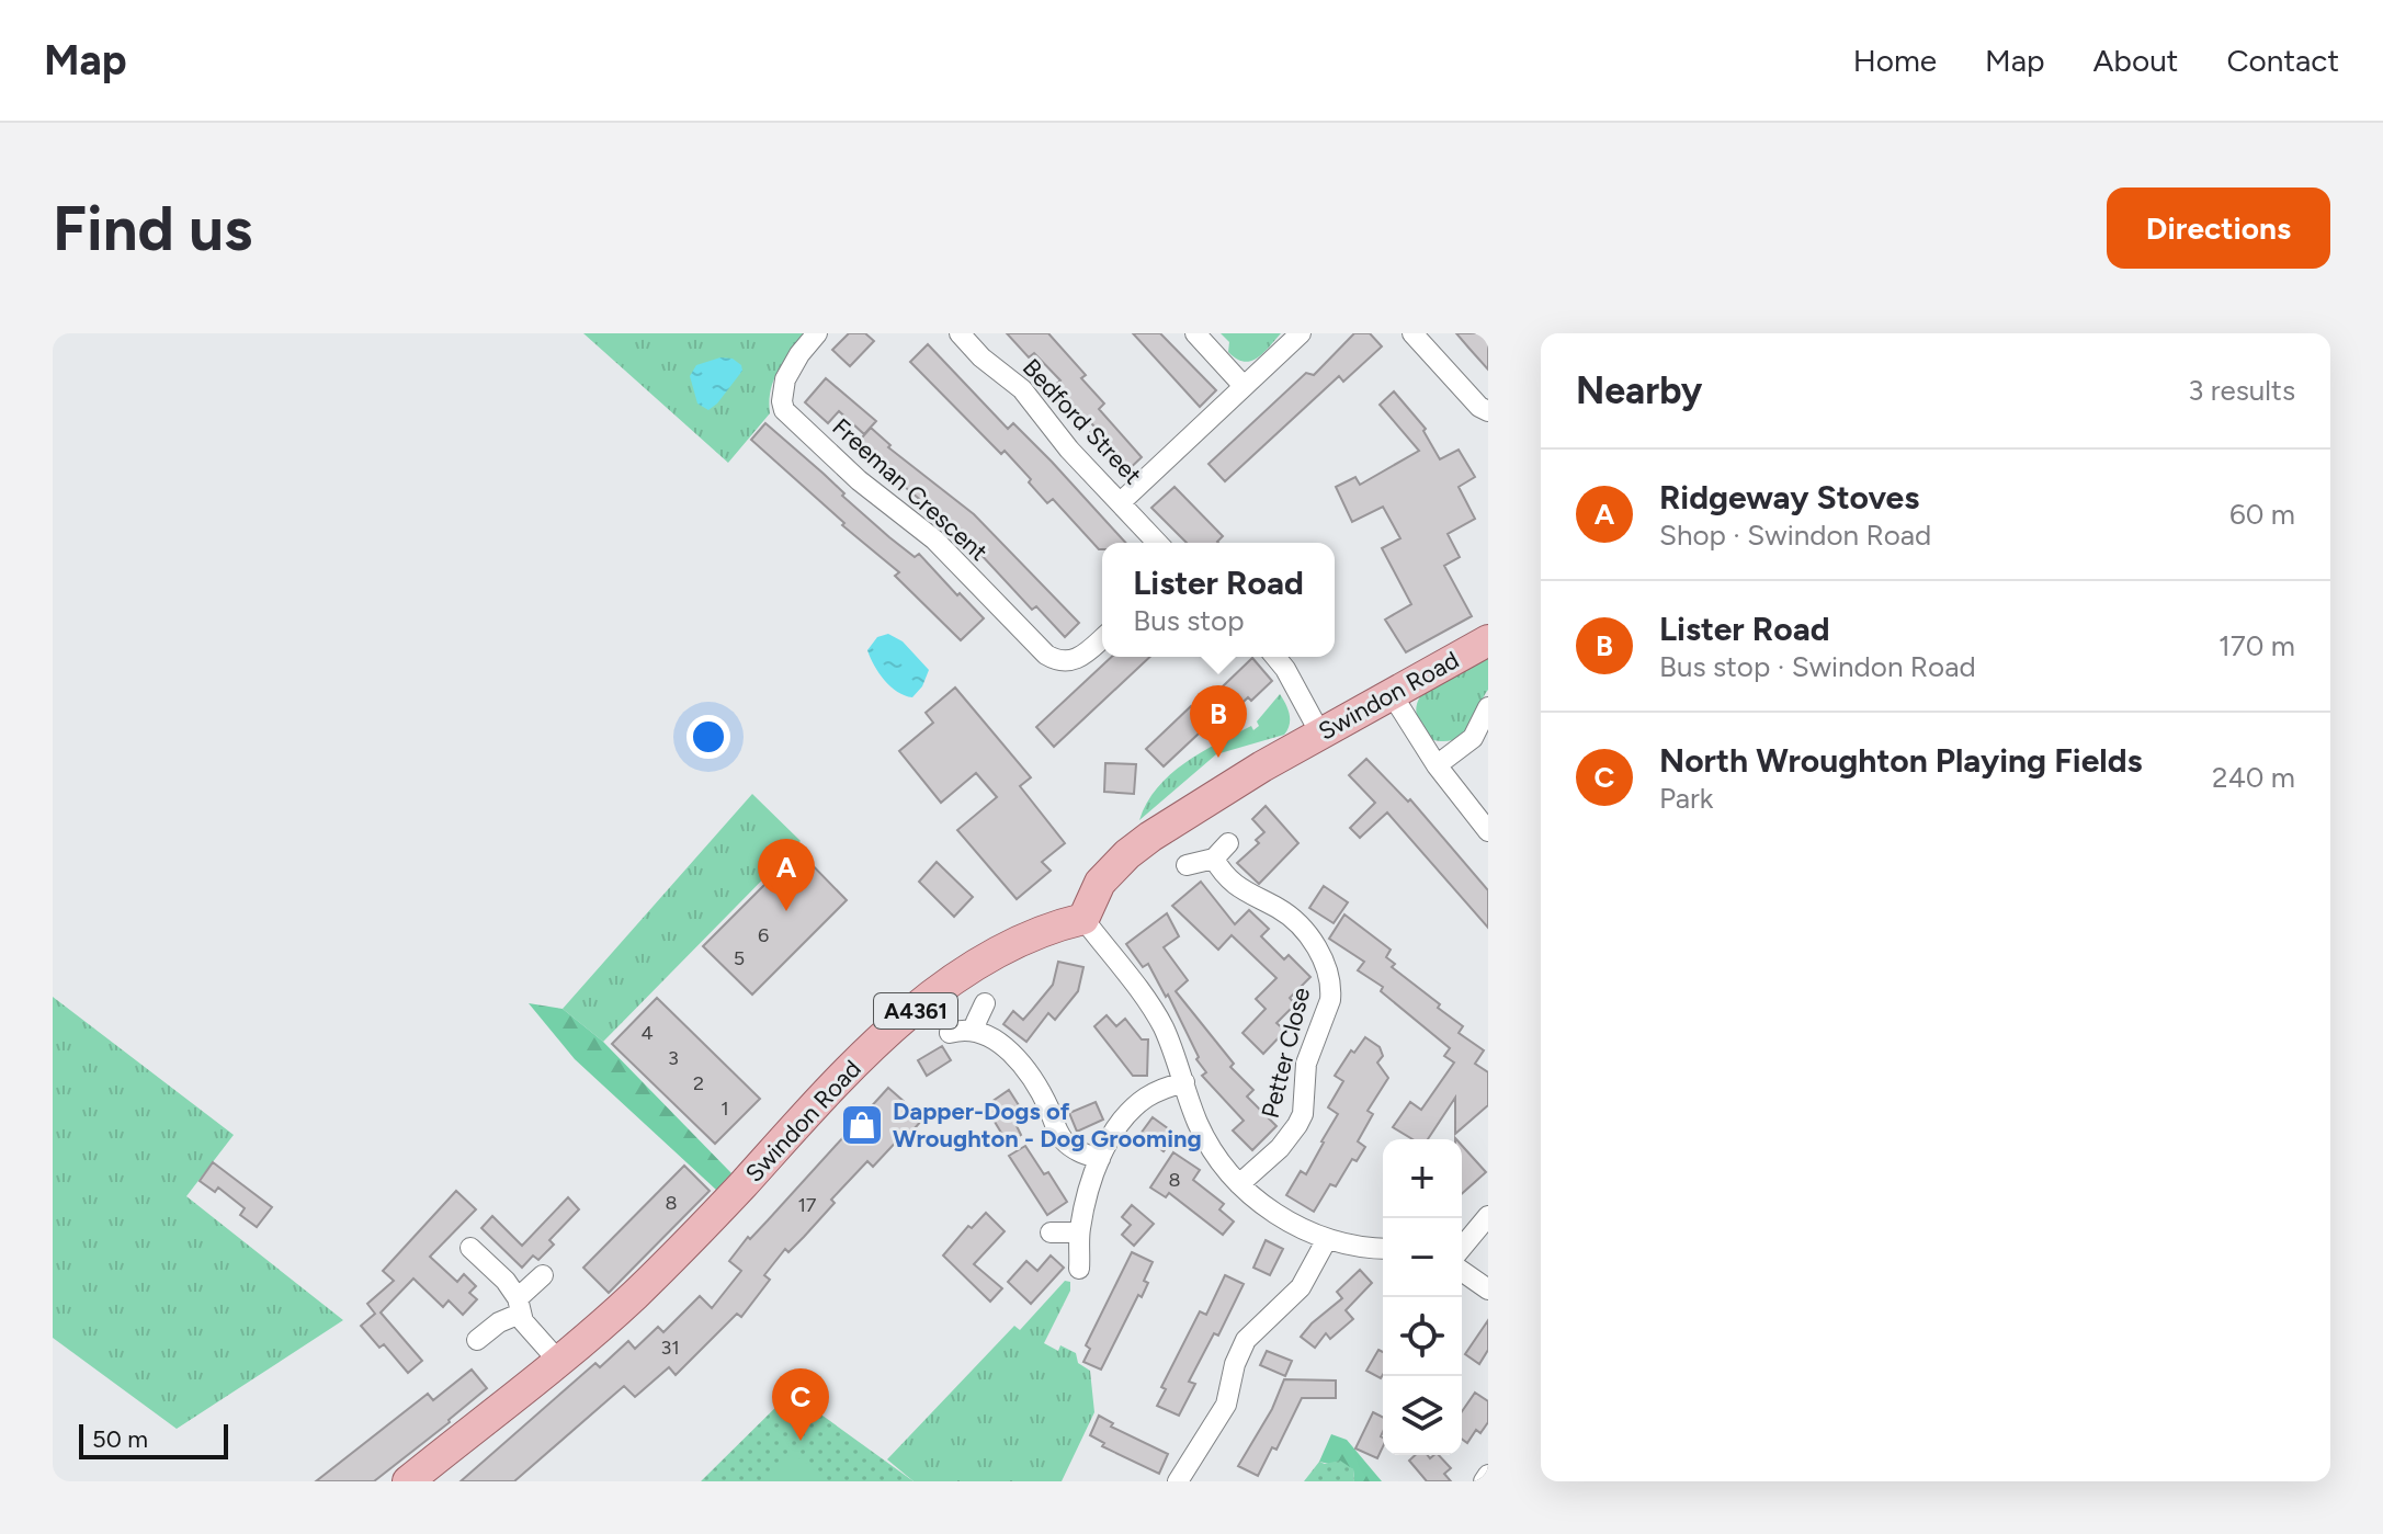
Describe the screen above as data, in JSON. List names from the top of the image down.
{
  "streets": {
    "main road": ["Swindon Road", "A4361"],
    "street": ["Bedford Street", "Freeman Crescent", "Petter Close"]
  },
  "places": {
    "shop": ["Dapper-Dogs of Wroughton - Dog Grooming"]
  },
  "house_numbers": [
    "6",
    "5",
    "4",
    "3",
    "2",
    "1",
    "8",
    "8",
    "17",
    "31"
  ],
  "scale_bar": "50 m",
  "page": {
    "header": "Map",
    "nav": [
      "Home",
      "Map",
      "About",
      "Contact"
    ],
    "buttons": "Directions",
    "title": "Find us",
    "heading": ["Nearby", "3 results"],
    "list": [
      {
        "mark": "A",
        "name": "Ridgeway Stoves",
        "note": "Shop · Swindon Road",
        "value": "60 m"
      },
      {
        "mark": "B",
        "name": "Lister Road",
        "note": "Bus stop · Swindon Road",
        "value": "170 m"
      },
      {
        "mark": "C",
        "name": "North Wroughton Playing Fields",
        "note": "Park",
        "value": "240 m"
      }
    ],
    "popup": ["Lister Road", "Bus stop"],
    "pins": ["B", "A", "C"],
    "map_buttons": ["+", "−"],
    "scale": "50 m"
  }
}
